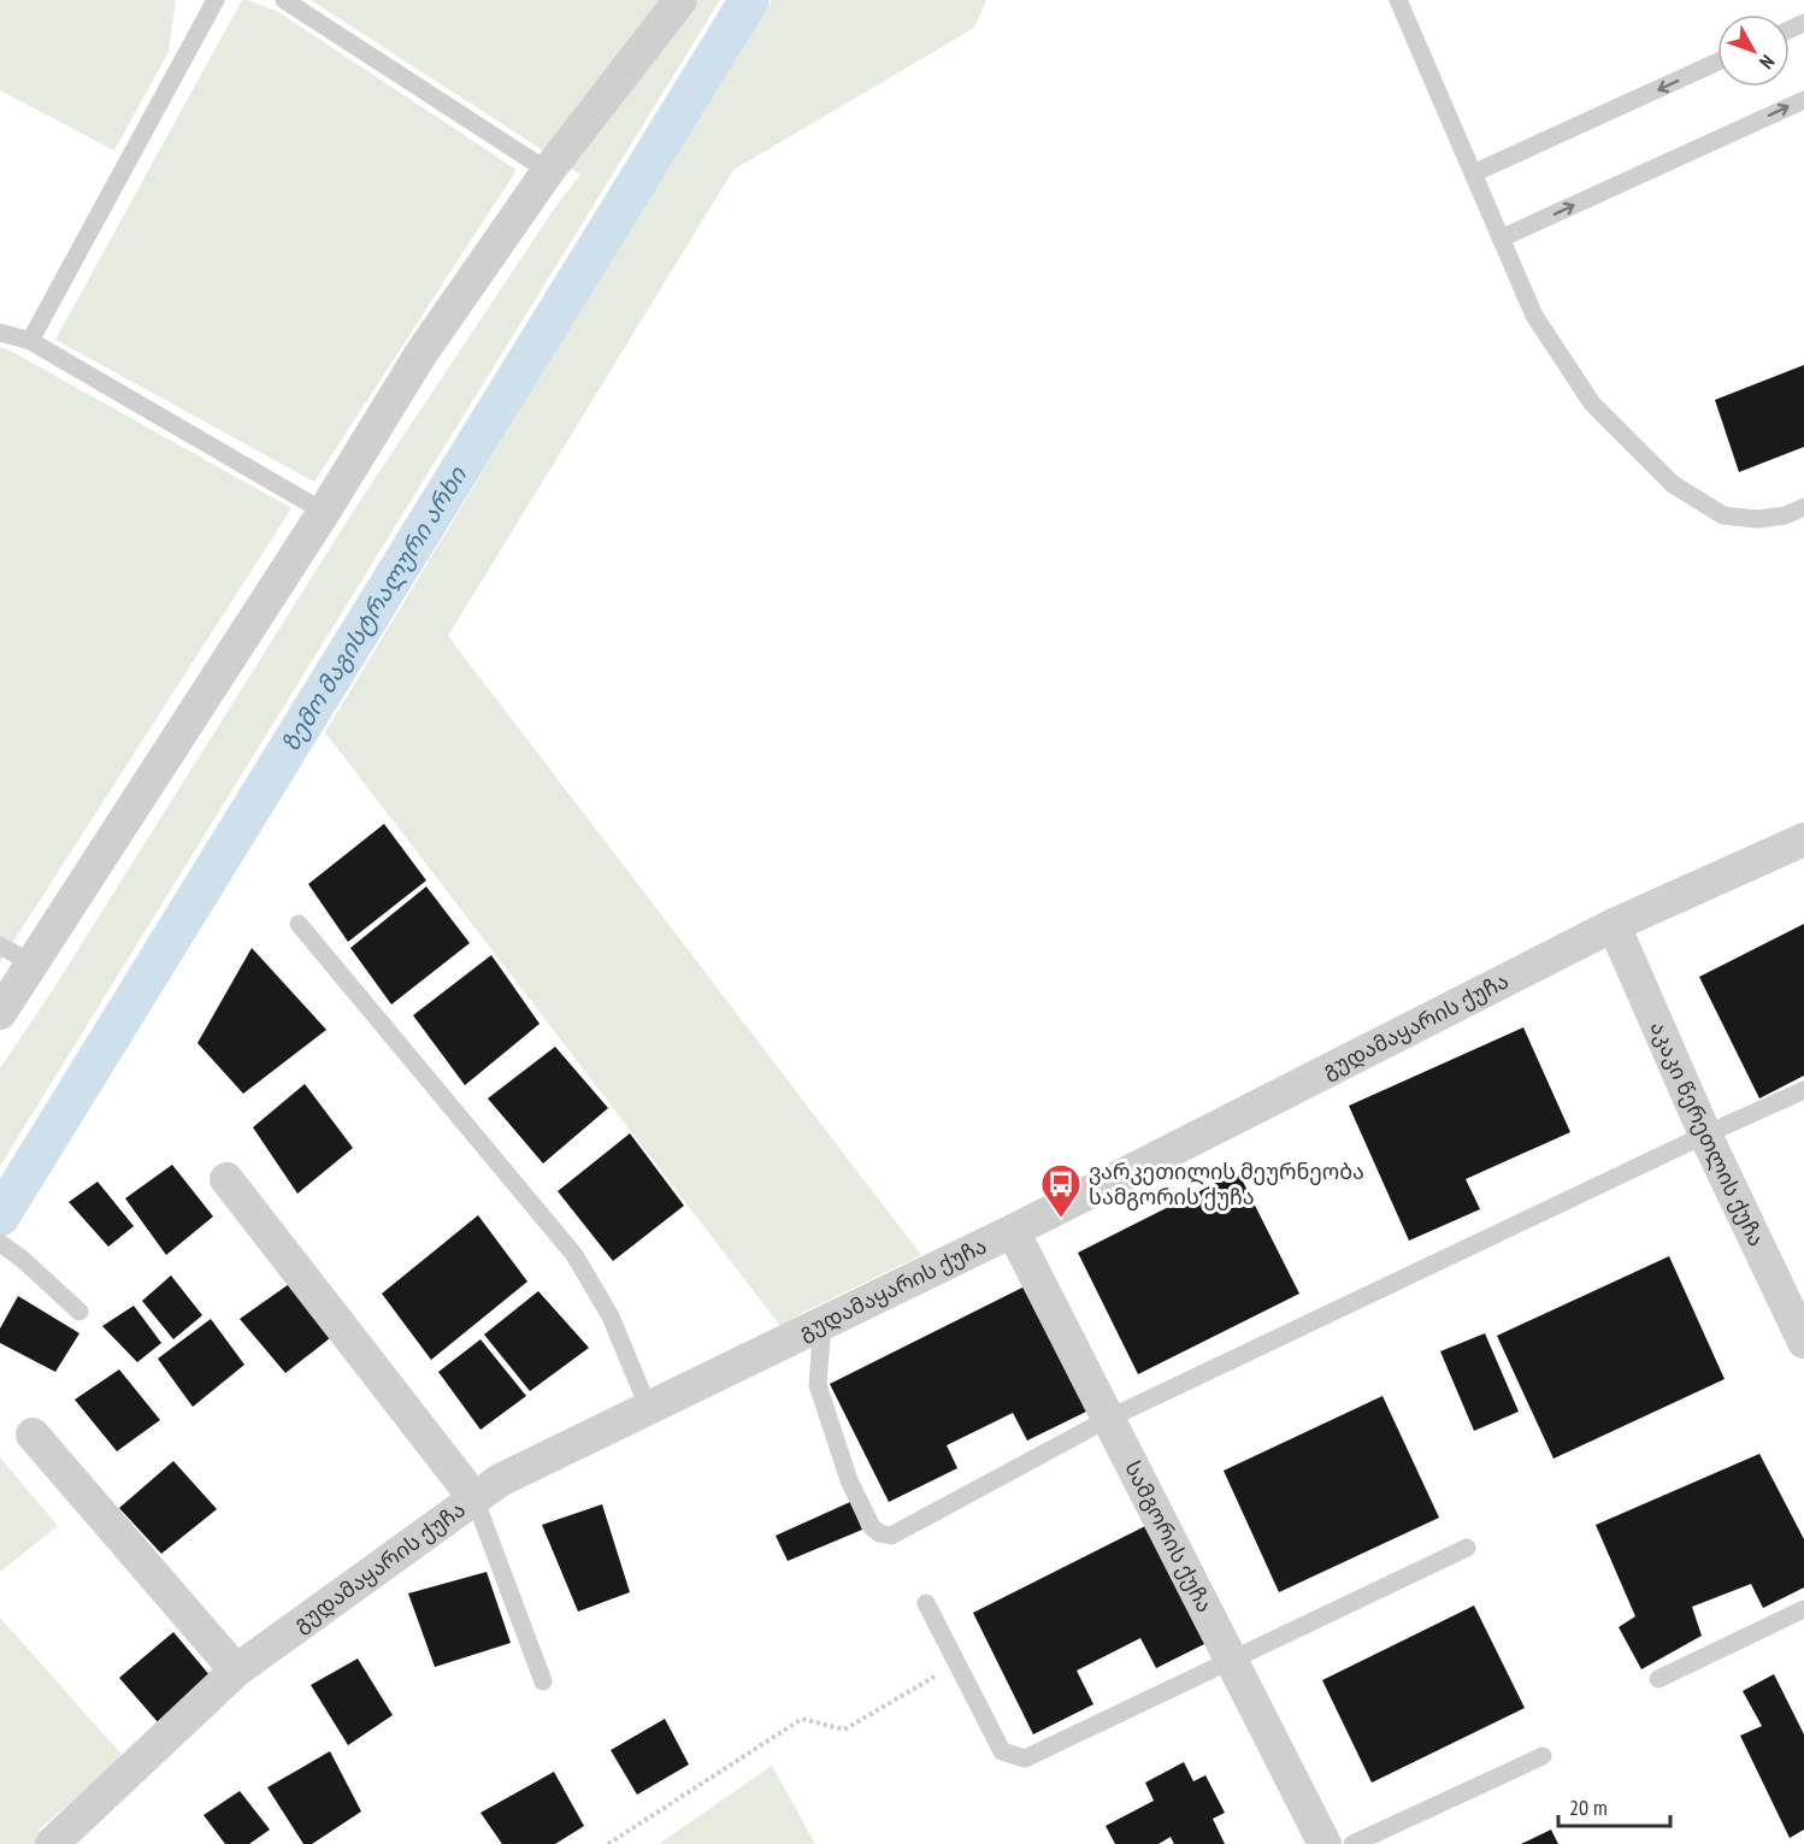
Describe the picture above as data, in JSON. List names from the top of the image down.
{
  "streets": {
    "street": ["გუდამაყარის ქუჩა", "აკაკი წერეთლის ქუჩა", "სამგორის ქუჩა"]
  },
  "crossings": [
    ["გუდამაყარის ქუჩა", "აკაკი წერეთლის ქუჩა"],
    ["გუდამაყარის ქუჩა", "სამგორის ქუჩა"]
  ],
  "water": ["ზემო მაგისტრალური არხი"],
  "places": {
    "bus stop": ["ვარკეთილის მეურნეობა სამგორის ქუჩა"]
  },
  "scale_bar": "20 m",
  "north": "bottom right"
}
